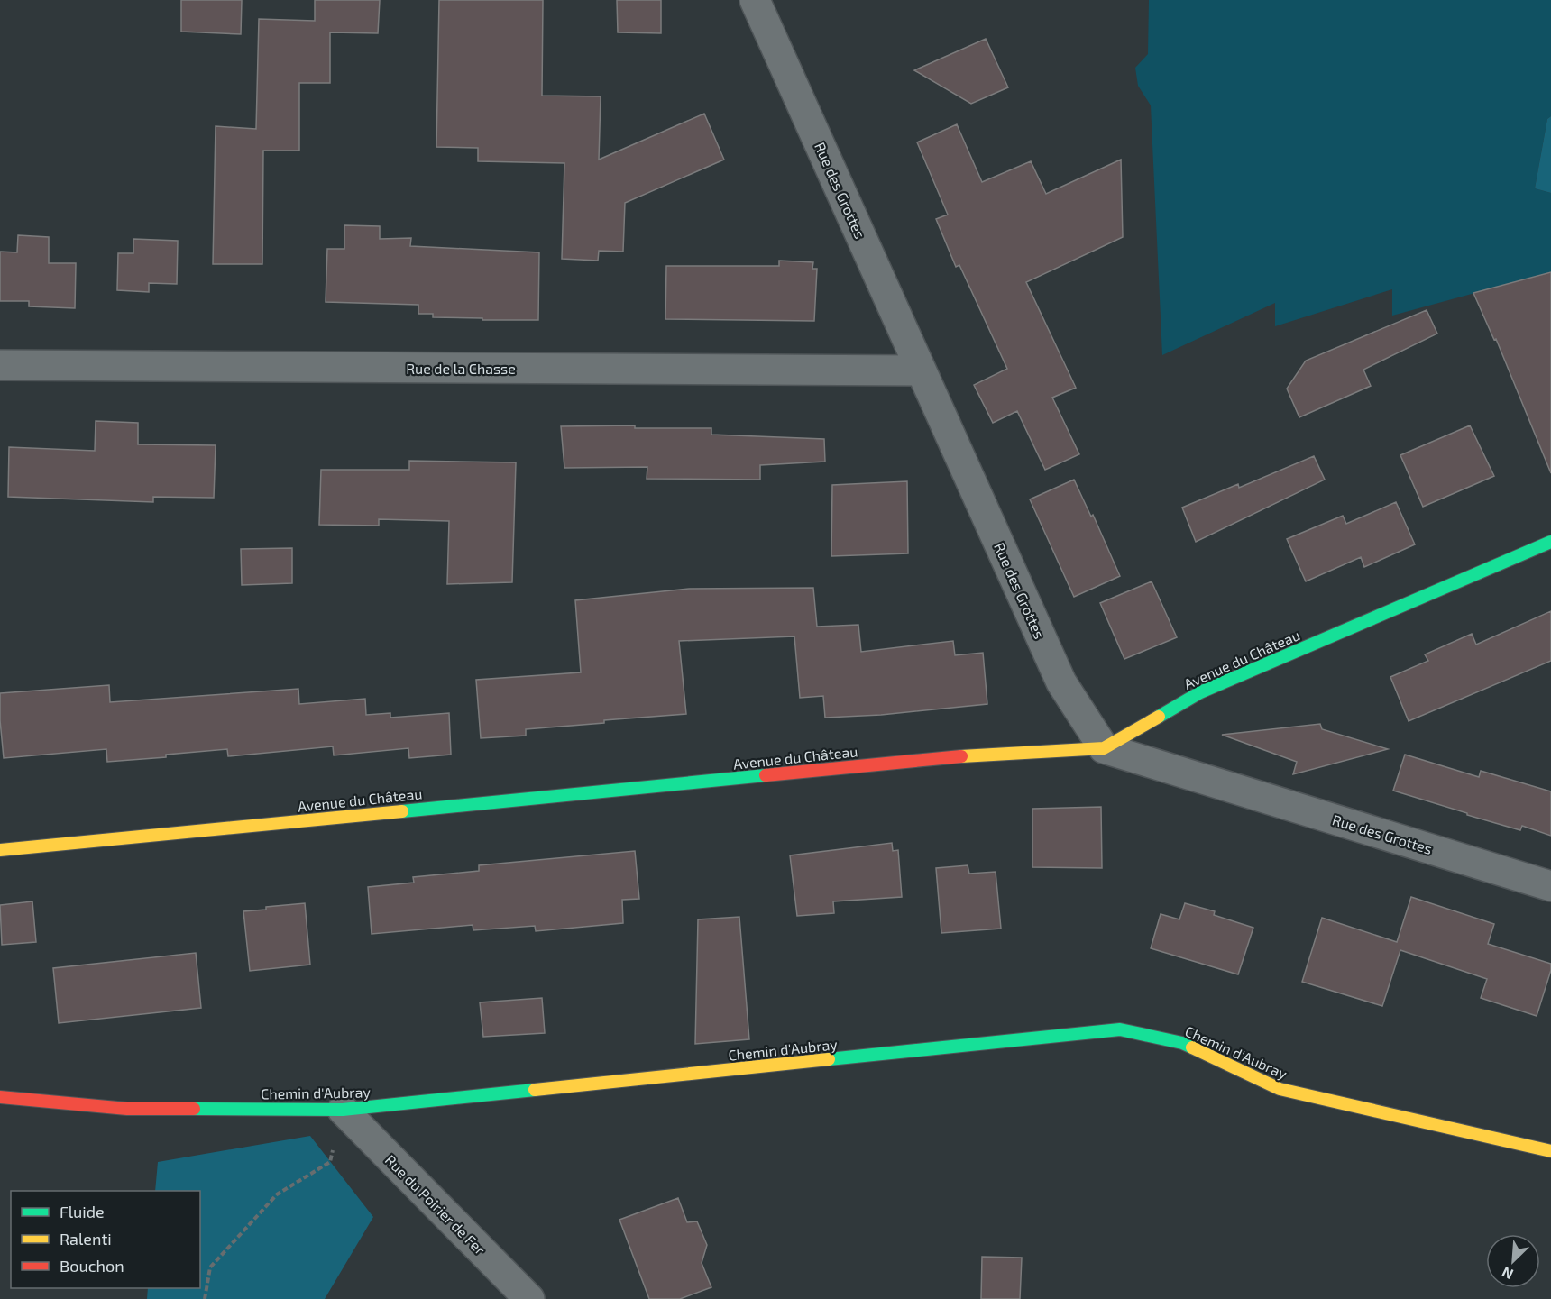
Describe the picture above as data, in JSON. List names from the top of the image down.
{
  "streets": {
    "street": [
      "Rue des Grottes",
      "Rue de la Chasse",
      "Avenue du Château",
      "Chemin d'Aubray",
      "Rue du Poirier de Fer"
    ]
  },
  "crossings": [
    ["Rue des Grottes", "Rue de la Chasse"],
    ["Rue des Grottes", "Avenue du Château"],
    ["Chemin d'Aubray", "Rue du Poirier de Fer"]
  ],
  "legend": ["Fluide", "Ralenti", "Bouchon"],
  "north": "bottom left"
}
